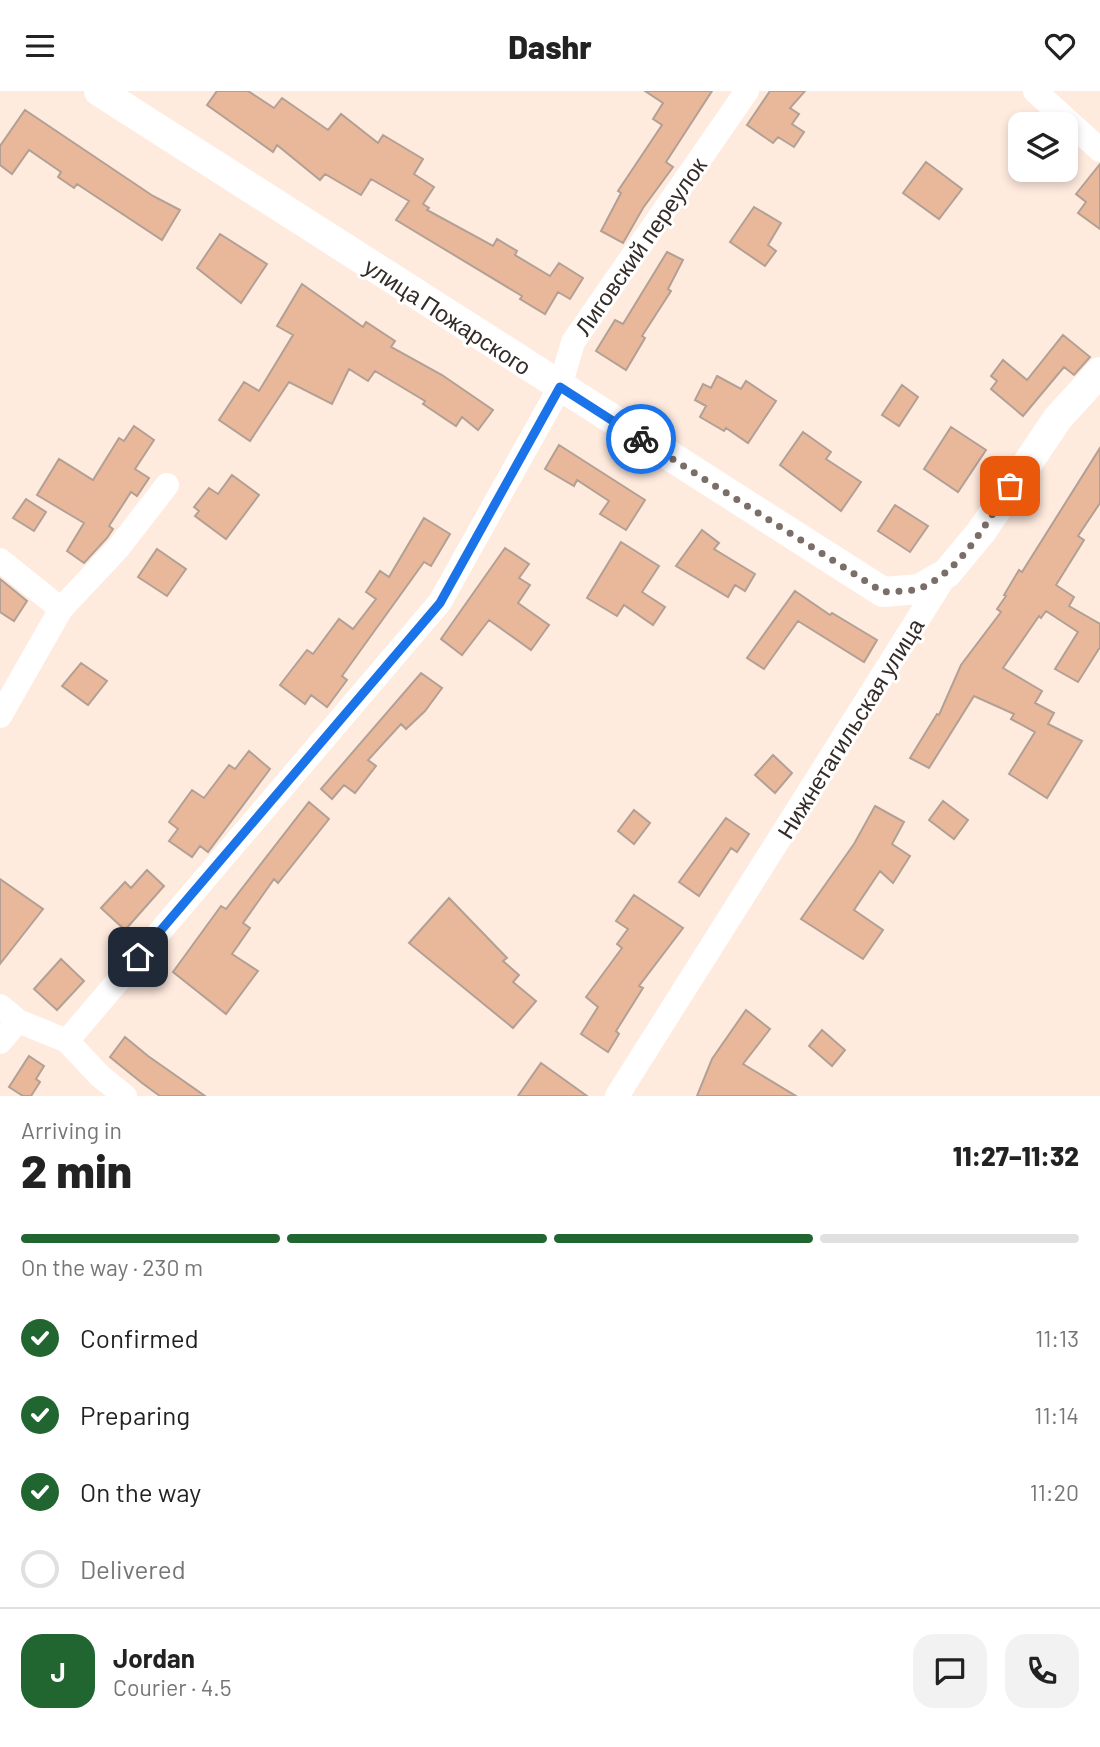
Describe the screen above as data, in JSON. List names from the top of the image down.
{
  "streets": {
    "street": ["Лиговский переулок", "улица Пожарского", "Нижнетагильская улица"]
  },
  "crossings": [
    ["Лиговский переулок", "улица Пожарского"],
    ["улица Пожарского", "Нижнетагильская улица"]
  ],
  "page": {
    "header": "Dashr",
    "heading": ["2 min", "Arriving in", "11:27–11:32"],
    "panel": ["Jordan", "Courier · 4.5"],
    "bar": "On the way · 230 m",
    "list": [
      ["Confirmed", "11:13"],
      ["Preparing", "11:14"],
      ["On the way", "11:20"],
      "Delivered"
    ],
    "round": "J"
  }
}
